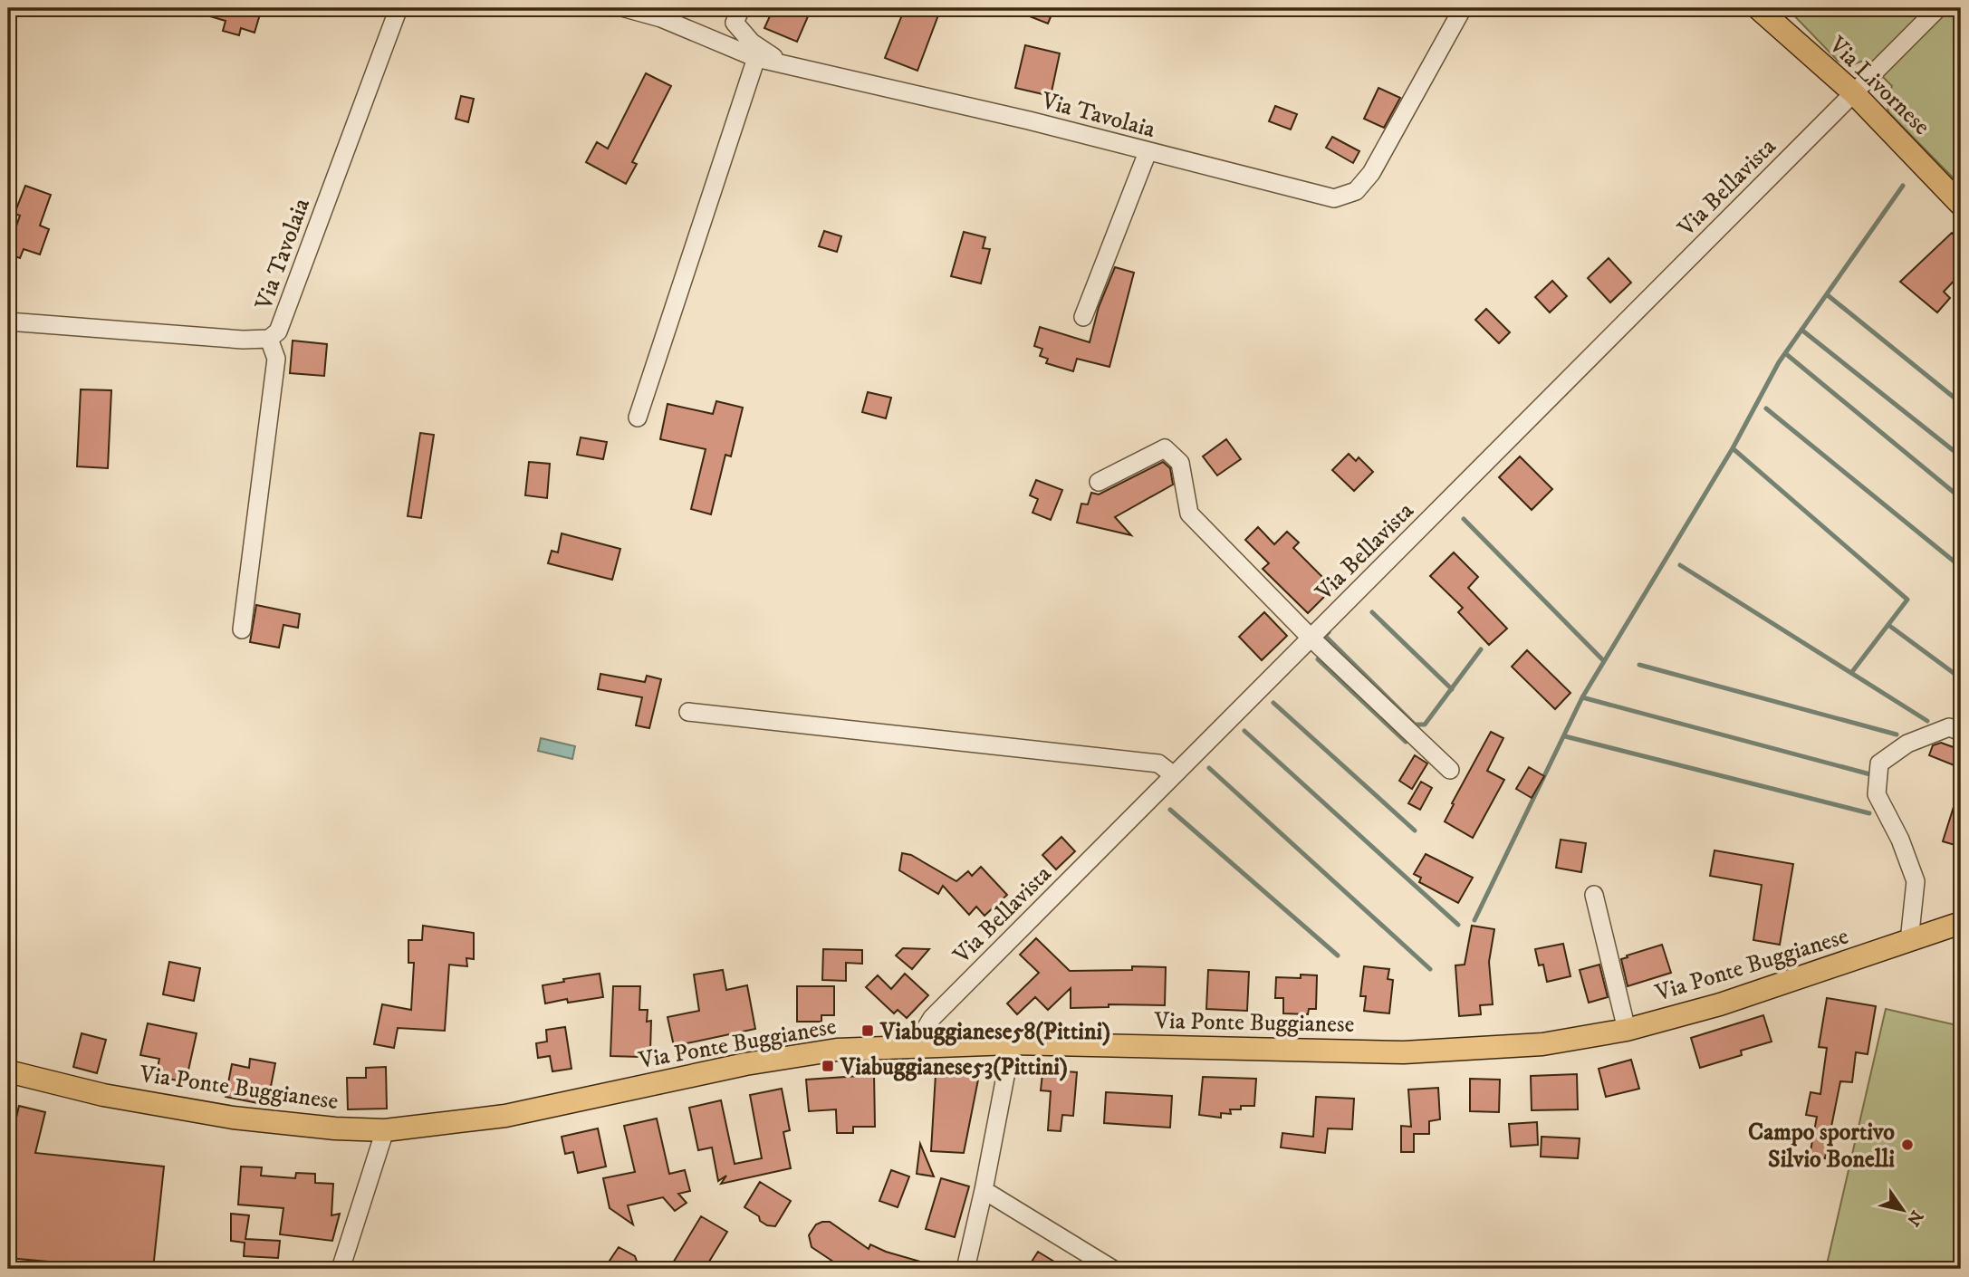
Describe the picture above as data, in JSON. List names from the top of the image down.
{
  "streets": {
    "main road": ["Via Livornese", "Via Ponte Buggianese"],
    "street": ["Via Tavolaia", "Via Bellavista"]
  },
  "crossings": [
    ["Via Livornese", "Via Bellavista"],
    ["Via Bellavista", "Via Ponte Buggianese"]
  ],
  "places": {
    "transit": ["Viabuggianese58(Pittini)", "Viabuggianese53(Pittini)"],
    "other": ["Campo sportivo Silvio Bonelli"]
  },
  "north": "bottom right"
}
